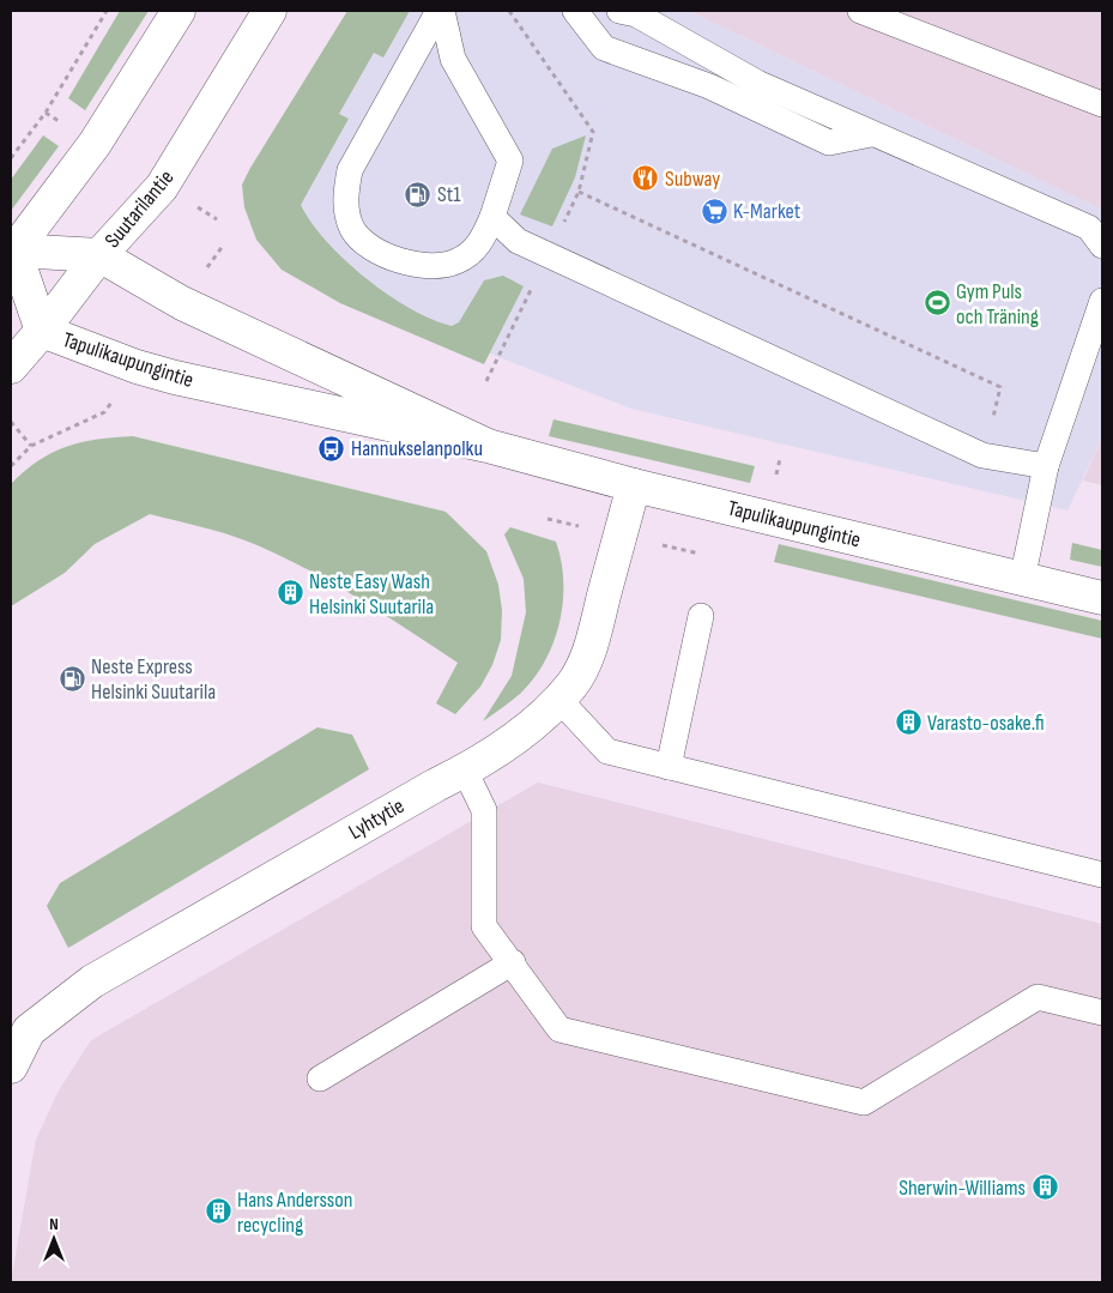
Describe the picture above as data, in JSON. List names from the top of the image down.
{
  "streets": {
    "main road": ["Suutarilantie", "Tapulikaupungintie", "Lyhtytie"]
  },
  "crossings": [
    ["Suutarilantie", "Tapulikaupungintie"],
    ["Tapulikaupungintie", "Lyhtytie"]
  ],
  "places": {
    "restaurant": ["Subway"],
    "fuel station": ["St1", "Neste Express Helsinki Suutarila"],
    "supermarket": ["K-Market"],
    "sports": ["Gym Puls och Träning"],
    "bus stop": ["Hannukselanpolku"],
    "building": [
      "Neste Easy Wash Helsinki Suutarila",
      "Varasto-osake.fi",
      "Sherwin-Williams",
      "Hans Andersson recycling"
    ]
  },
  "north": "top"
}
